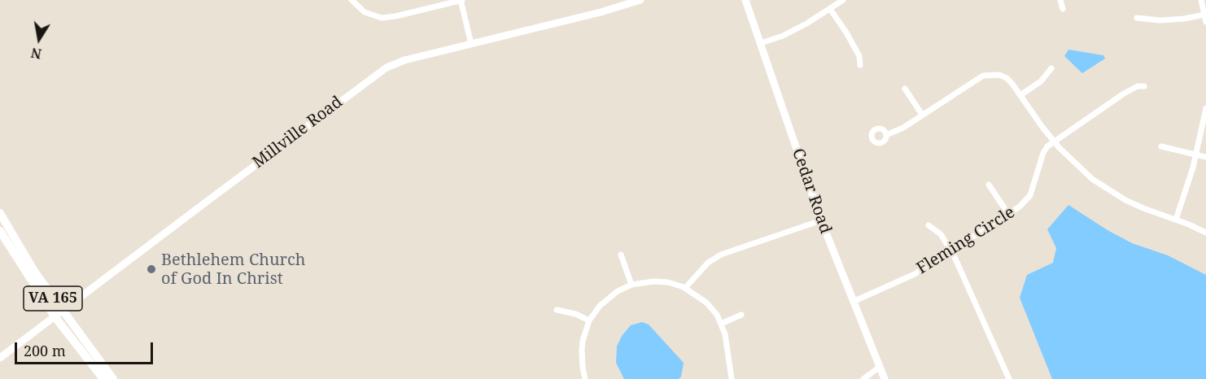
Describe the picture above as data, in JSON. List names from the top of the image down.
{
  "streets": {
    "main road": ["VA 165"],
    "street": ["Millville Road", "Cedar Road", "Fleming Circle"]
  },
  "crossings": [
    ["Millville Road", "VA 165"],
    ["Cedar Road", "Fleming Circle"]
  ],
  "places": ["Bethlehem Church of God In Christ"],
  "scale_bar": "200 m",
  "north": "bottom"
}
